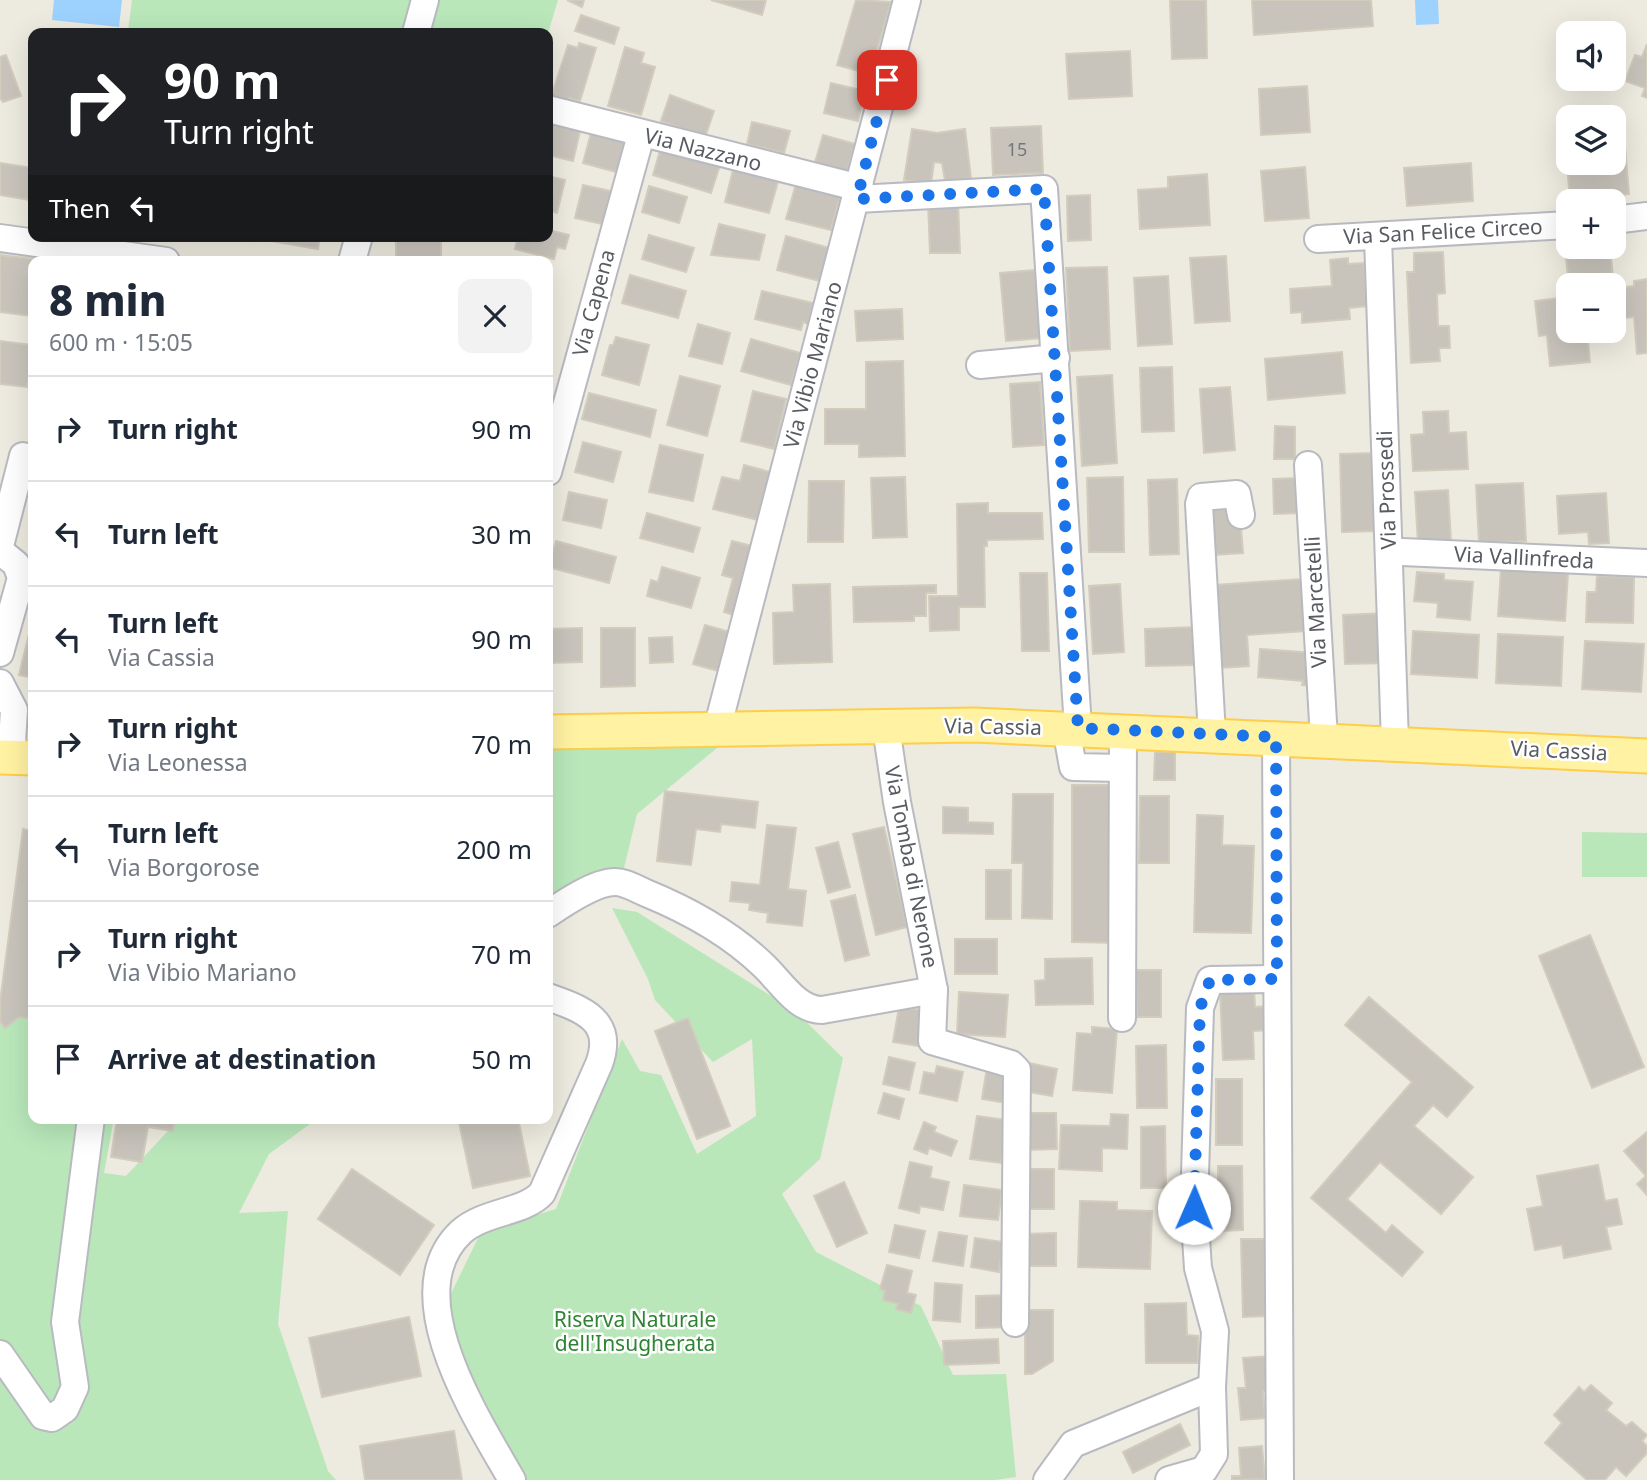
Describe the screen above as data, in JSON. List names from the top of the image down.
{
  "streets": {
    "main road": ["Via Cassia"],
    "street": [
      "Via Nazzano",
      "Via San Felice Circeo",
      "Via Capena",
      "Via Vibio Mariano",
      "Via Prossedi",
      "Via Vallinfreda",
      "Via Marcetelli",
      "Via Tomba di Nerone"
    ]
  },
  "crossings": [
    ["Via Nazzano", "Via Capena"],
    ["Via Nazzano", "Via Vibio Mariano"],
    ["Via San Felice Circeo", "Via Prossedi"],
    ["Via Vibio Mariano", "Via Cassia"],
    ["Via Prossedi", "Via Cassia"],
    ["Via Marcetelli", "Via Cassia"],
    ["Via Cassia", "Via Tomba di Nerone"]
  ],
  "parks": ["Riserva Naturale dell'Insugherata"],
  "house_numbers": ["15"],
  "page": {
    "map_buttons": ["+", "−"],
    "turn": ["90 m", "Turn right"],
    "then": "Then",
    "heading": ["8 min", "600 m · 15:05"],
    "list": [
      {
        "name": "Turn right",
        "value": "90 m"
      },
      {
        "name": "Turn left",
        "value": "30 m"
      },
      {
        "name": "Turn left",
        "note": "Via Cassia",
        "value": "90 m"
      },
      {
        "name": "Turn right",
        "note": "Via Leonessa",
        "value": "70 m"
      },
      {
        "name": "Turn left",
        "note": "Via Borgorose",
        "value": "200 m"
      },
      {
        "name": "Turn right",
        "note": "Via Vibio Mariano",
        "value": "70 m"
      },
      {
        "name": "Arrive at destination",
        "value": "50 m"
      }
    ]
  }
}
